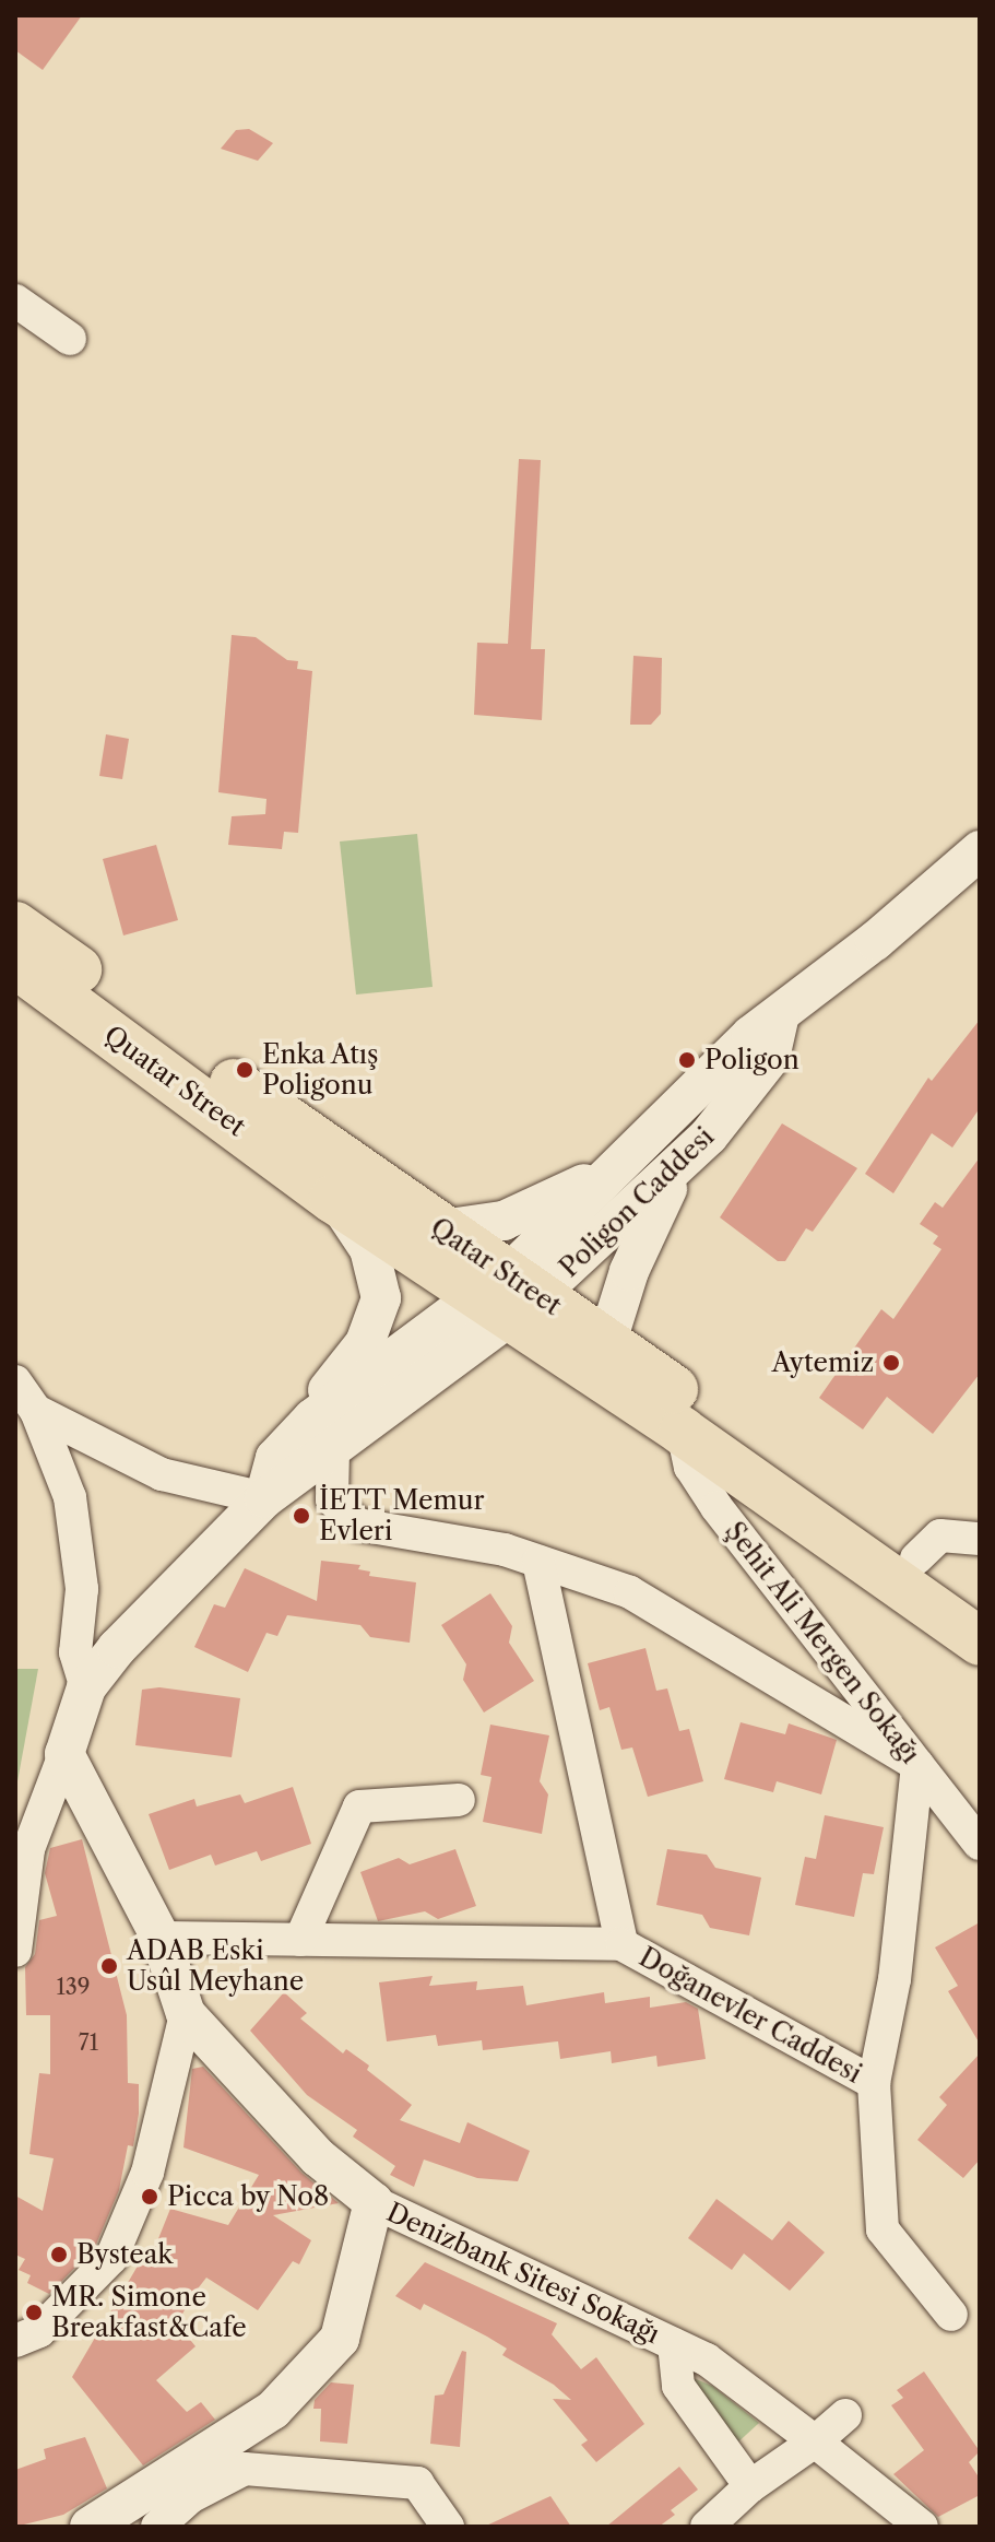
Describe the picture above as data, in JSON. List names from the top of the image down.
{
  "streets": {
    "main road": ["Quatar Street", "Qatar Street"],
    "street": [
      "Poligon Caddesi",
      "Şehit Ali Mergen Sokağı",
      "Doğanevler Caddesi",
      "Denizbank Sitesi Sokağı"
    ]
  },
  "crossings": [
    ["Quatar Street", "Qatar Street"],
    ["Poligon Caddesi", "Qatar Street"],
    ["Qatar Street", "Şehit Ali Mergen Sokağı"]
  ],
  "places": [
    "Poligon",
    "Enka Atış Poligonu",
    "Aytemiz",
    "İETT Memur Evleri",
    "ADAB Eski Usûl Meyhane",
    "Picca by No8",
    "Bysteak",
    "MR. Simone Breakfast&Cafe"
  ],
  "house_numbers": ["139", "71"]
}
